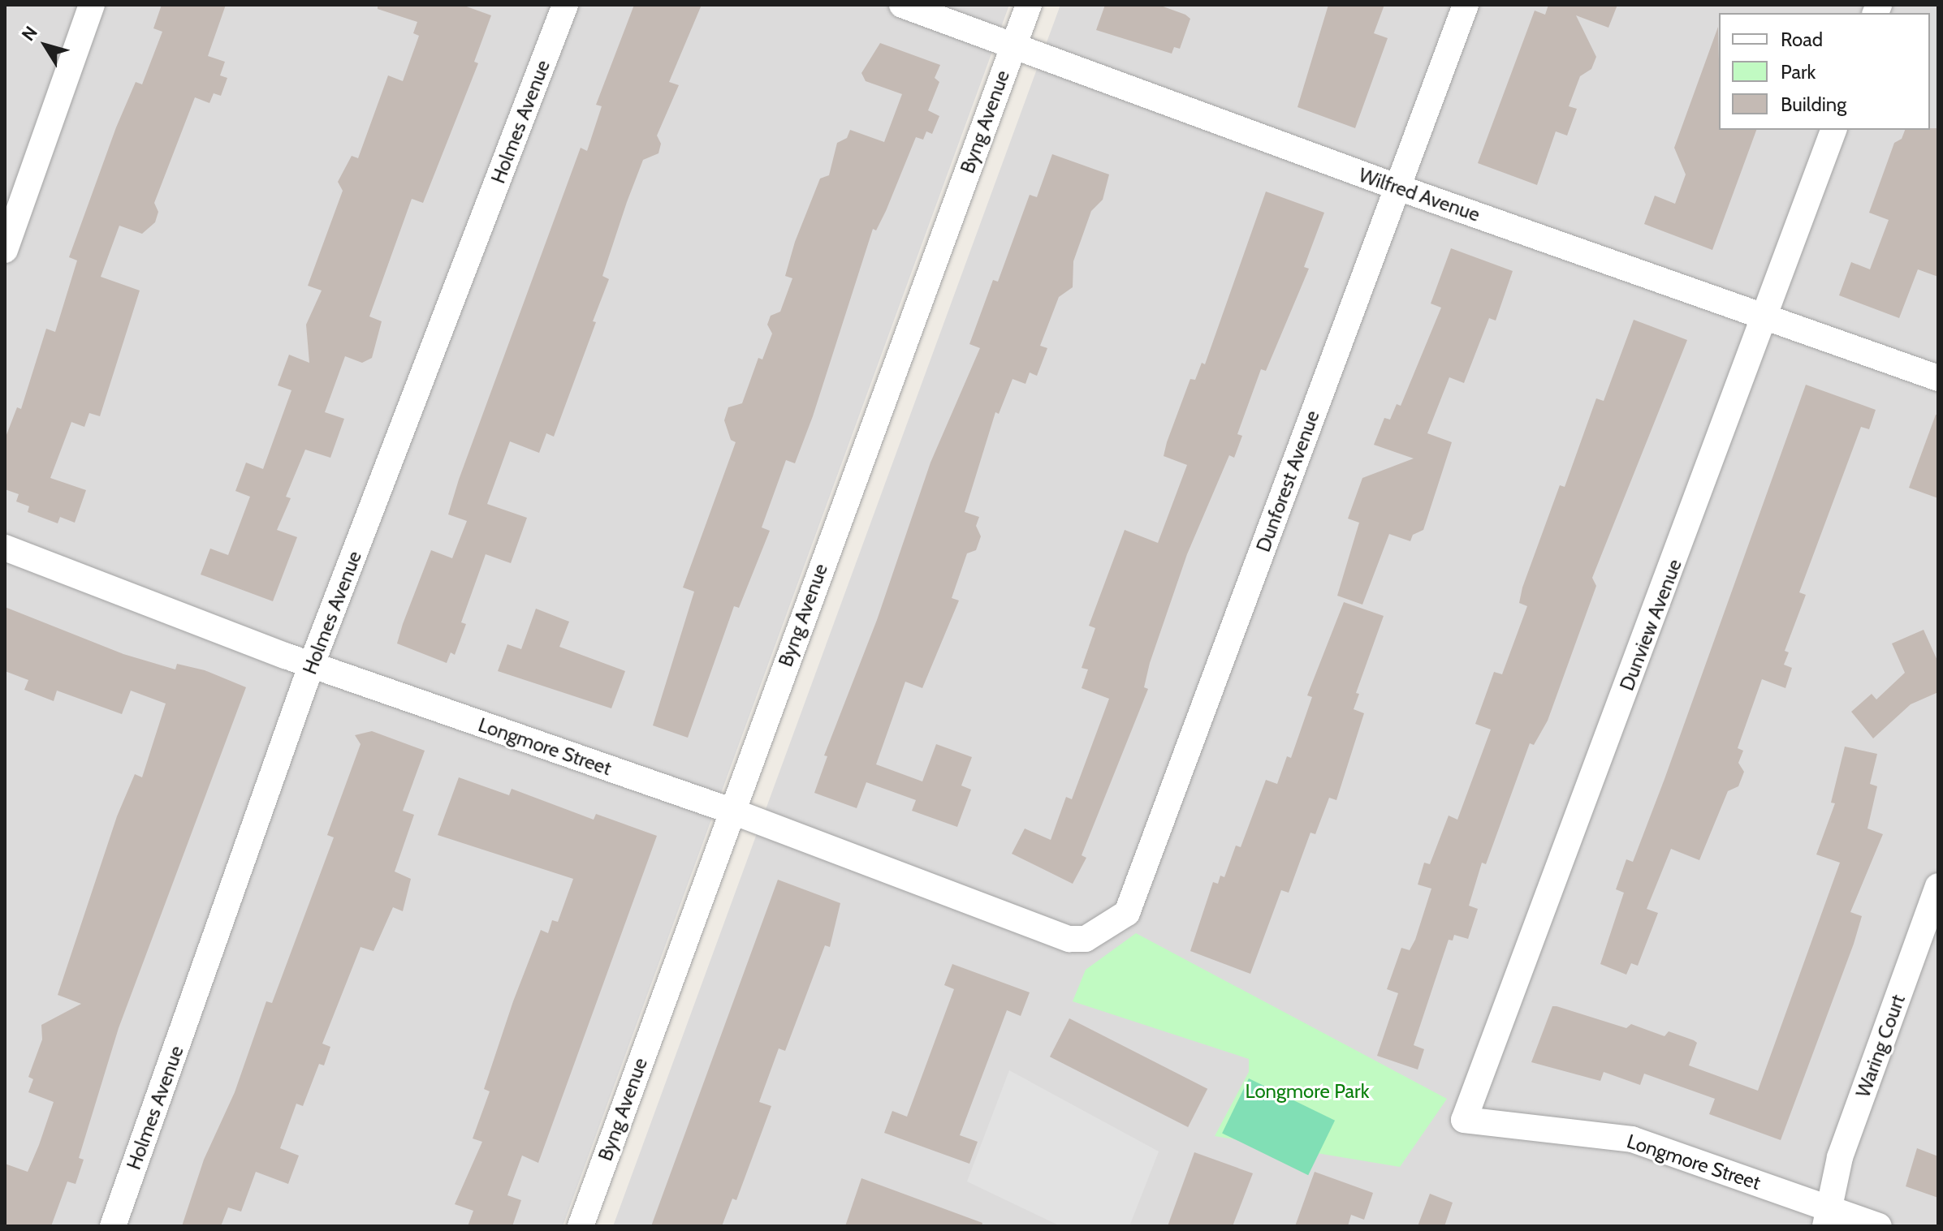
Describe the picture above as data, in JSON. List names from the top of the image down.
{
  "streets": {
    "street": [
      "Holmes Avenue",
      "Byng Avenue",
      "Wilfred Avenue",
      "Dunforest Avenue",
      "Dunview Avenue",
      "Longmore Street",
      "Waring Court"
    ]
  },
  "crossings": [
    ["Holmes Avenue", "Longmore Street"],
    ["Byng Avenue", "Wilfred Avenue"],
    ["Byng Avenue", "Longmore Street"],
    ["Wilfred Avenue", "Dunforest Avenue"],
    ["Wilfred Avenue", "Dunview Avenue"],
    ["Dunforest Avenue", "Longmore Street"],
    ["Dunview Avenue", "Longmore Street"],
    ["Longmore Street", "Waring Court"]
  ],
  "parks": ["Longmore Park"],
  "legend": ["Road", "Park", "Building"],
  "north": "top left"
}
